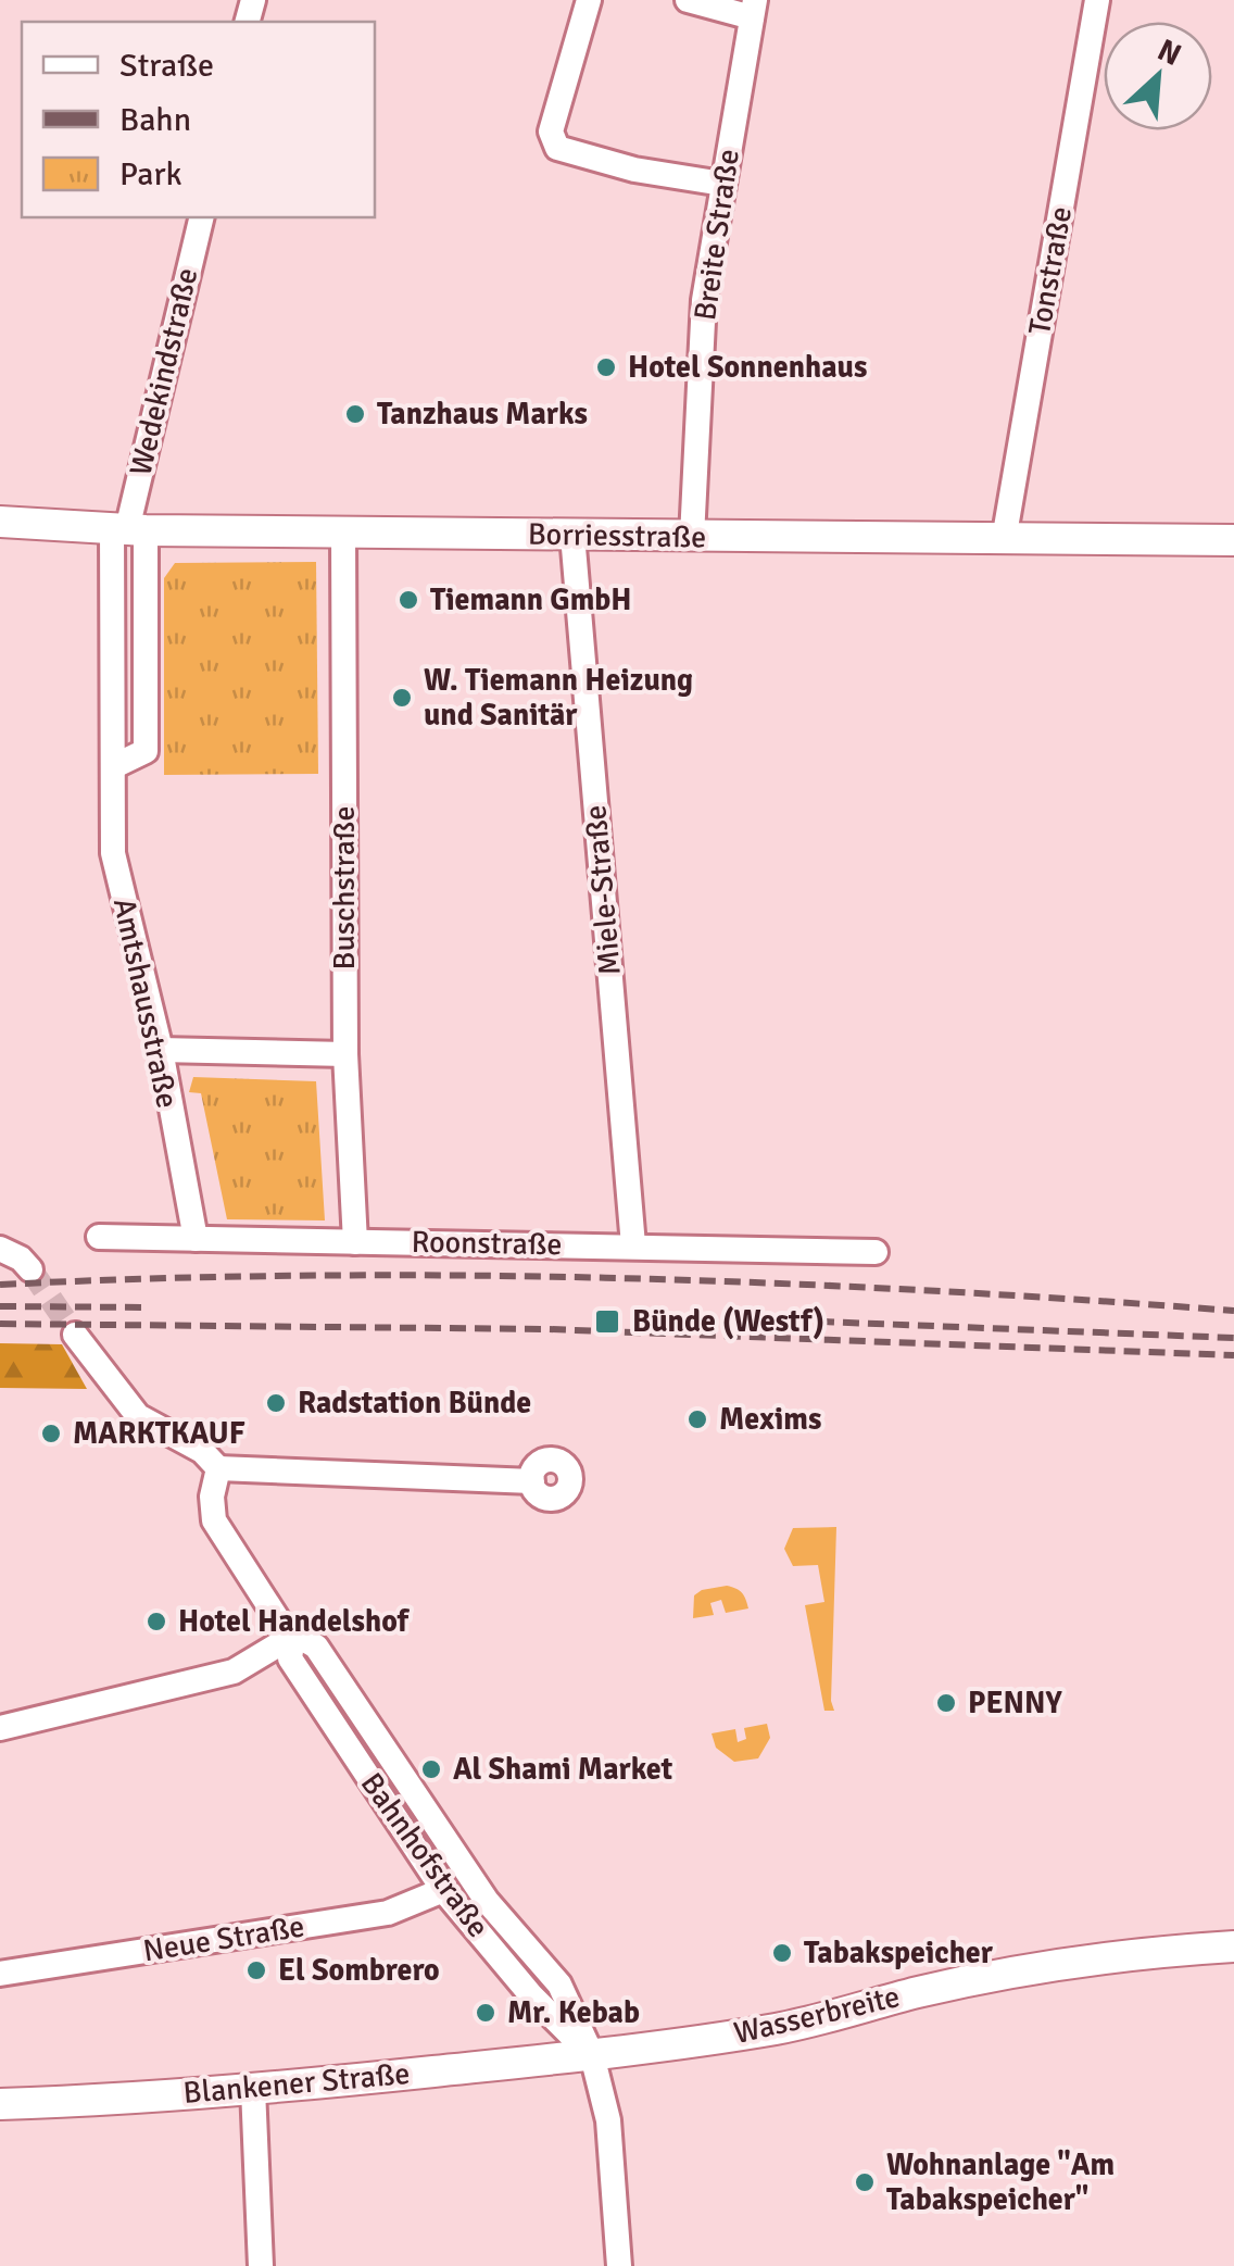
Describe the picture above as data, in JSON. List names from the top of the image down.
{
  "streets": {
    "main road": ["Borriesstraße", "Wasserbreite", "Blankener Straße"],
    "street": [
      "Breite Straße",
      "Tonstraße",
      "Wedekindstraße",
      "Buschstraße",
      "Miele-Straße",
      "Amtshausstraße",
      "Roonstraße",
      "Bahnhofstraße",
      "Neue Straße"
    ]
  },
  "crossings": [
    ["Breite Straße", "Borriesstraße"],
    ["Tonstraße", "Borriesstraße"],
    ["Wedekindstraße", "Borriesstraße"],
    ["Wedekindstraße", "Amtshausstraße"],
    ["Borriesstraße", "Buschstraße"],
    ["Borriesstraße", "Miele-Straße"],
    ["Borriesstraße", "Amtshausstraße"],
    ["Buschstraße", "Roonstraße"],
    ["Miele-Straße", "Roonstraße"],
    ["Amtshausstraße", "Roonstraße"],
    ["Bahnhofstraße", "Neue Straße"],
    ["Bahnhofstraße", "Wasserbreite"],
    ["Bahnhofstraße", "Blankener Straße"],
    ["Wasserbreite", "Blankener Straße"]
  ],
  "places": {
    "other": [
      "Hotel Sonnenhaus",
      "Tanzhaus Marks",
      "Tiemann GmbH",
      "W. Tiemann Heizung und Sanitär",
      "Radstation Bünde",
      "Mexims",
      "MARKTKAUF",
      "Hotel Handelshof",
      "PENNY",
      "Al Shami Market",
      "Tabakspeicher",
      "El Sombrero",
      "Mr. Kebab",
      "Wohnanlage \"Am Tabakspeicher\""
    ],
    "transit": ["Bünde (Westf)"]
  },
  "legend": ["Straße", "Bahn", "Park"],
  "north": "top right"
}
